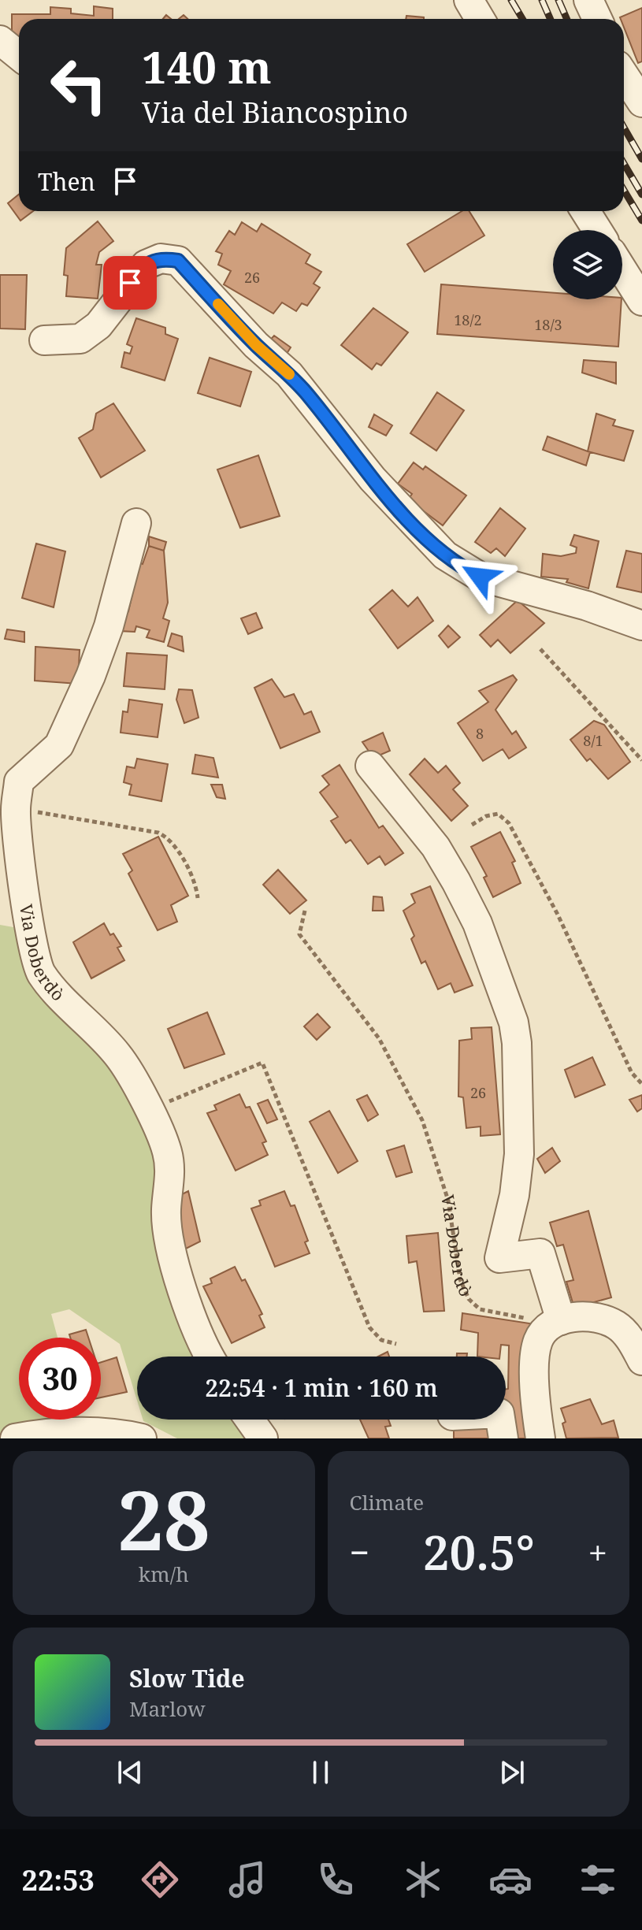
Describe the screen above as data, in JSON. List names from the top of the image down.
{
  "streets": {
    "street": ["Via Doberdò"]
  },
  "house_numbers": [
    "26",
    "18/2",
    "18/3",
    "8",
    "8/1",
    "26"
  ],
  "page": {
    "turn": ["140 m", "Via del Biancospino"],
    "then": "Then",
    "limit": "30",
    "trip": "22:54 · 1 min · 160 m",
    "tile": [
      ["28", "km/h"],
      "Climate"
    ],
    "heat": ["−", "20.5°", "+"],
    "song": ["Slow Tide", "Marlow"],
    "tabs": "22:53"
  }
}
